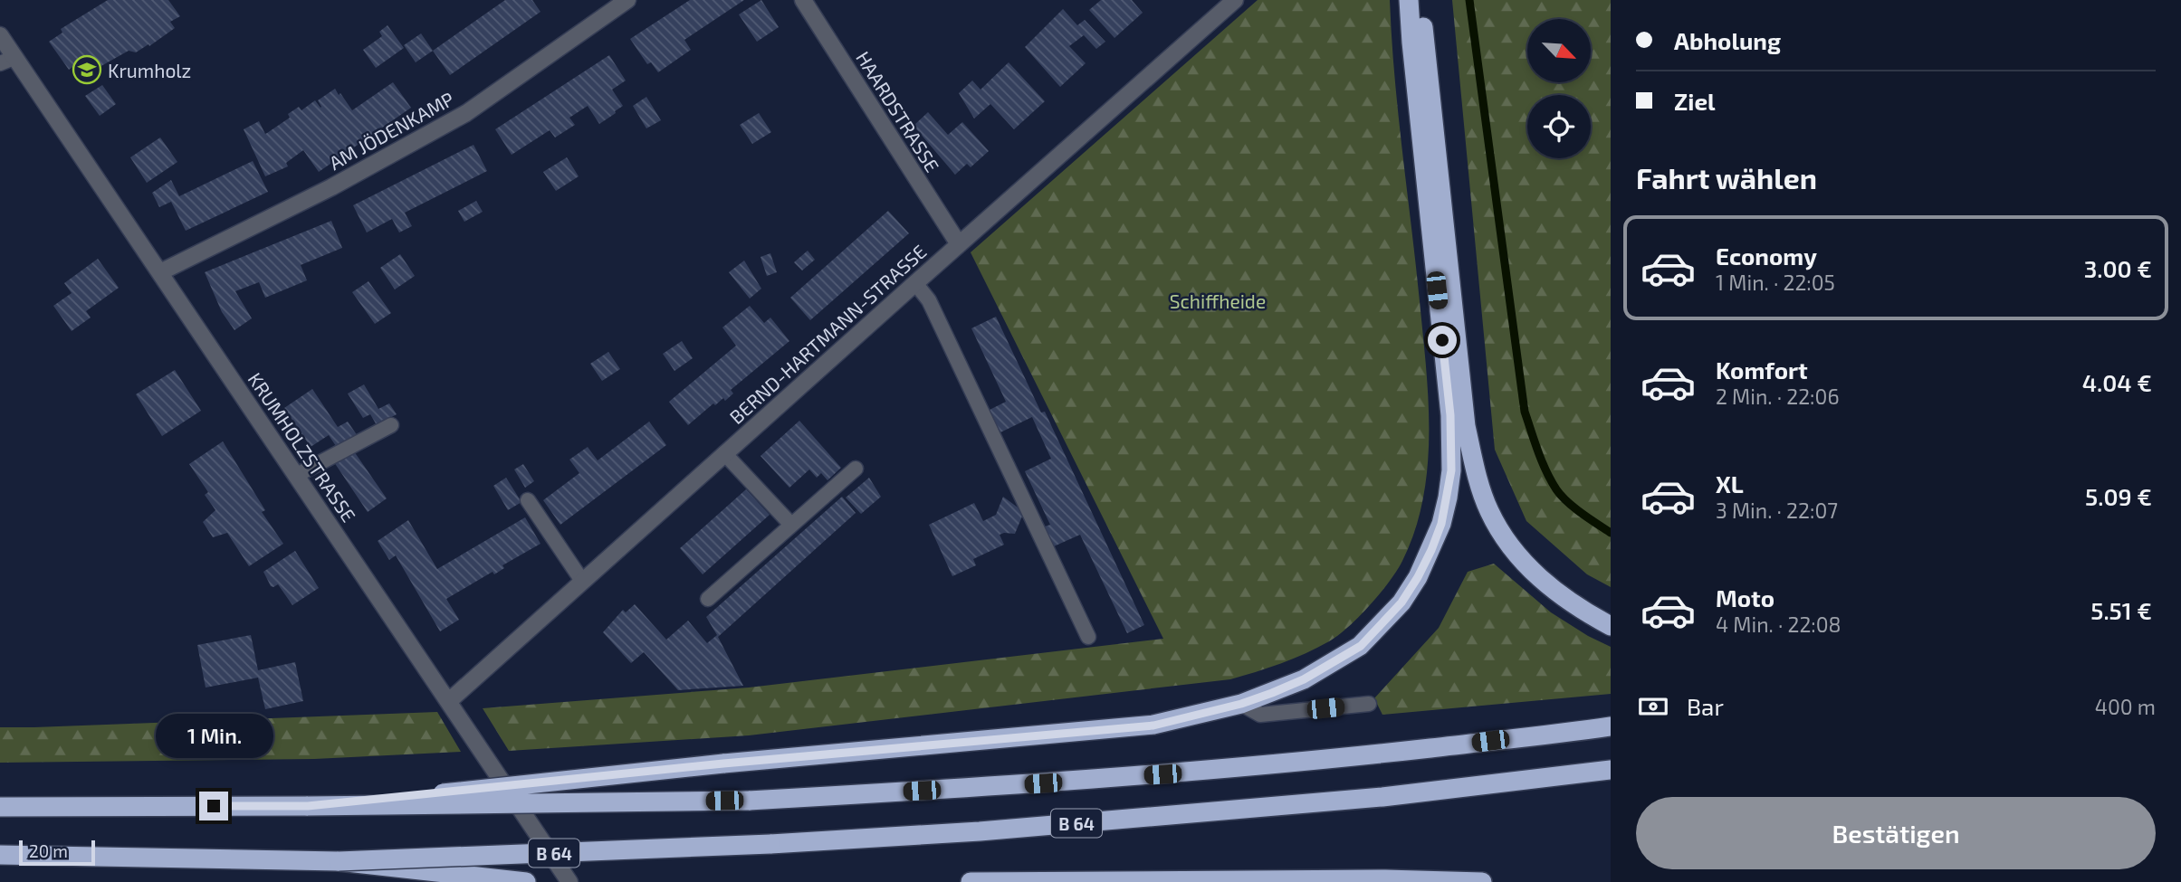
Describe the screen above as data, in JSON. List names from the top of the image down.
{
  "streets": {
    "highway": ["B 64"],
    "street": [
      "HAARDSTRASSE",
      "AM JÖDENKAMP",
      "BERND-HARTMANN-STRASSE",
      "KRUMHOLZSTRASSE"
    ]
  },
  "crossings": [
    ["HAARDSTRASSE", "BERND-HARTMANN-STRASSE"],
    ["AM JÖDENKAMP", "KRUMHOLZSTRASSE"],
    ["BERND-HARTMANN-STRASSE", "KRUMHOLZSTRASSE"]
  ],
  "parks": ["Schiffheide"],
  "places": {
    "school or university": ["Krumholz"]
  },
  "scale_bar": "20 m",
  "north": "bottom right",
  "page": {
    "banner": ["Abholung", "Ziel"],
    "heading": "Fahrt wählen",
    "list": [
      {
        "name": "Economy",
        "note": "1 Min. · 22:05",
        "value": "3.00 €"
      },
      {
        "name": "Komfort",
        "note": "2 Min. · 22:06",
        "value": "4.04 €"
      },
      {
        "name": "XL",
        "note": "3 Min. · 22:07",
        "value": "5.09 €"
      },
      {
        "name": "Moto",
        "note": "4 Min. · 22:08",
        "value": "5.51 €"
      }
    ],
    "pay": ["Bar", "400 m"],
    "bubble": "1 Min.",
    "buttons": "Bestätigen",
    "scale": "20 m"
  }
}
